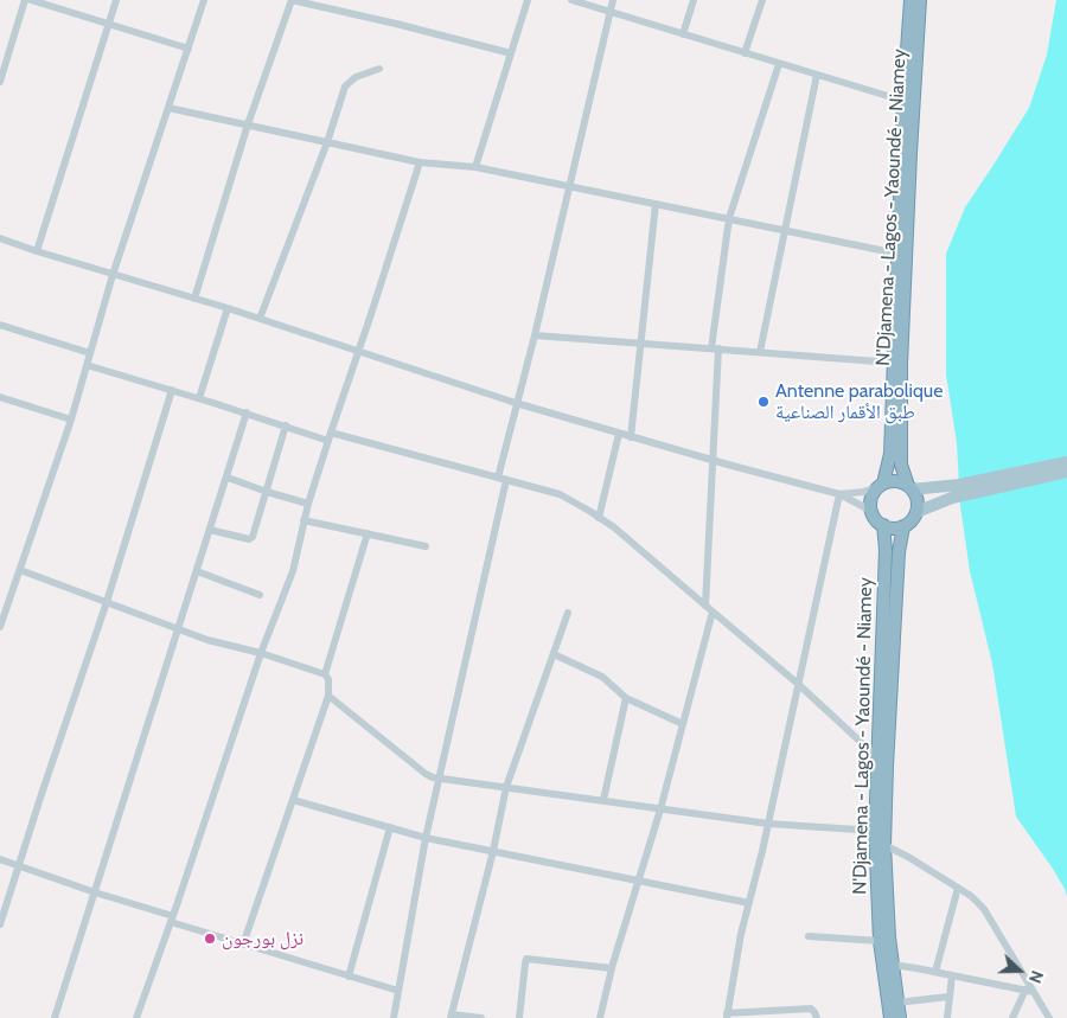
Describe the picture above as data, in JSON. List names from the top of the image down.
{
  "streets": {
    "highway": ["N'Djamena - Lagos - Yaoundé - Niamey"]
  },
  "places": ["Antenne parabolique طبق الأقمار الصناعية", "نزل بورجون"],
  "north": "right"
}
